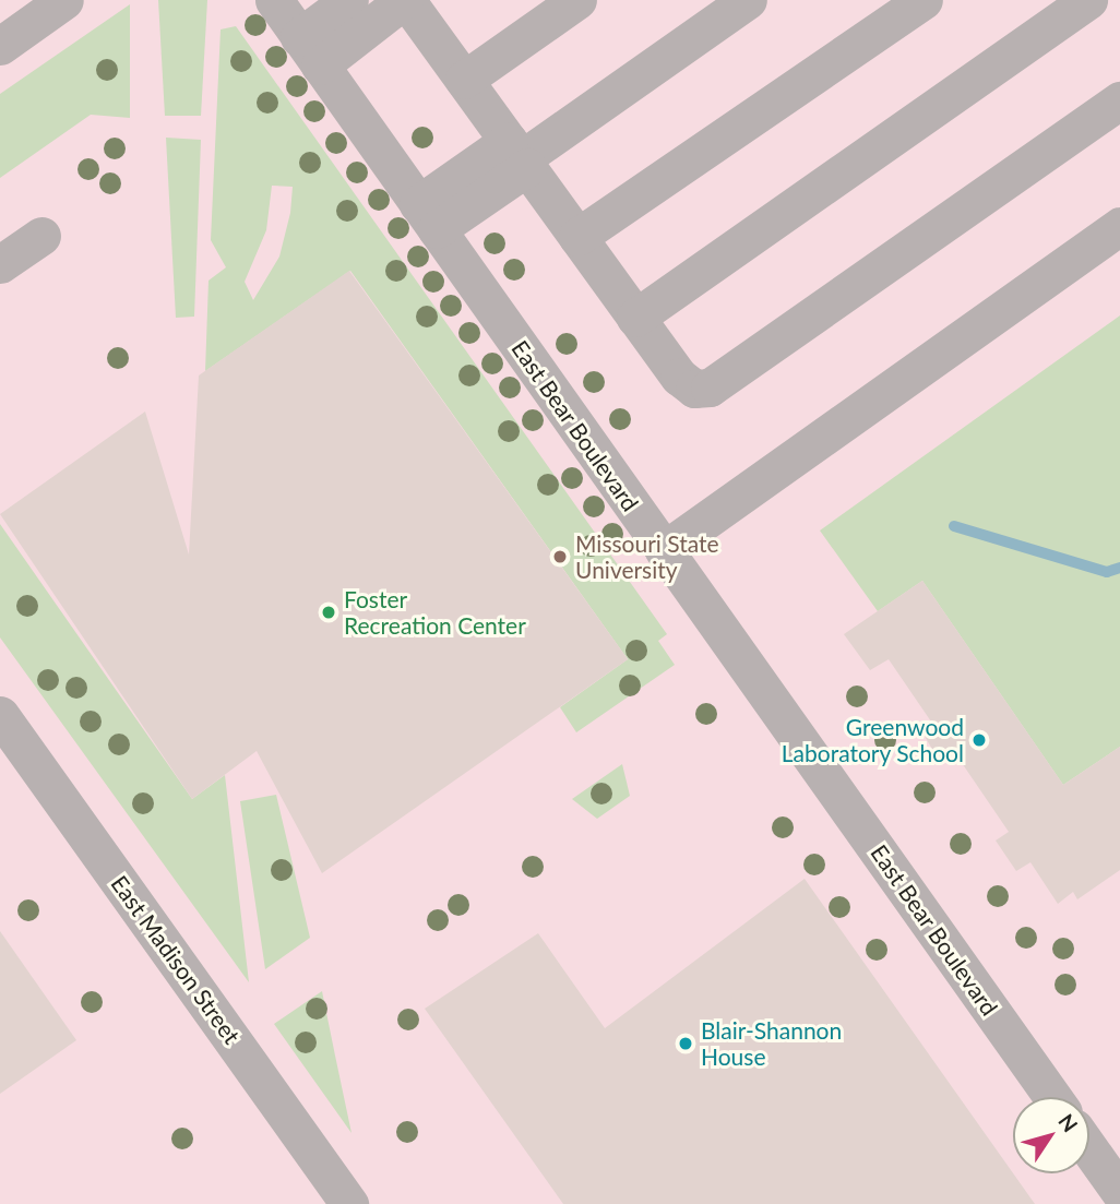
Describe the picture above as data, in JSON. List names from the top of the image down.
{
  "streets": {
    "street": ["East Bear Boulevard", "East Madison Street"]
  },
  "places": [
    "Missouri State University",
    "Foster Recreation Center",
    "Greenwood Laboratory School",
    "Blair-Shannon House"
  ],
  "north": "top right"
}
